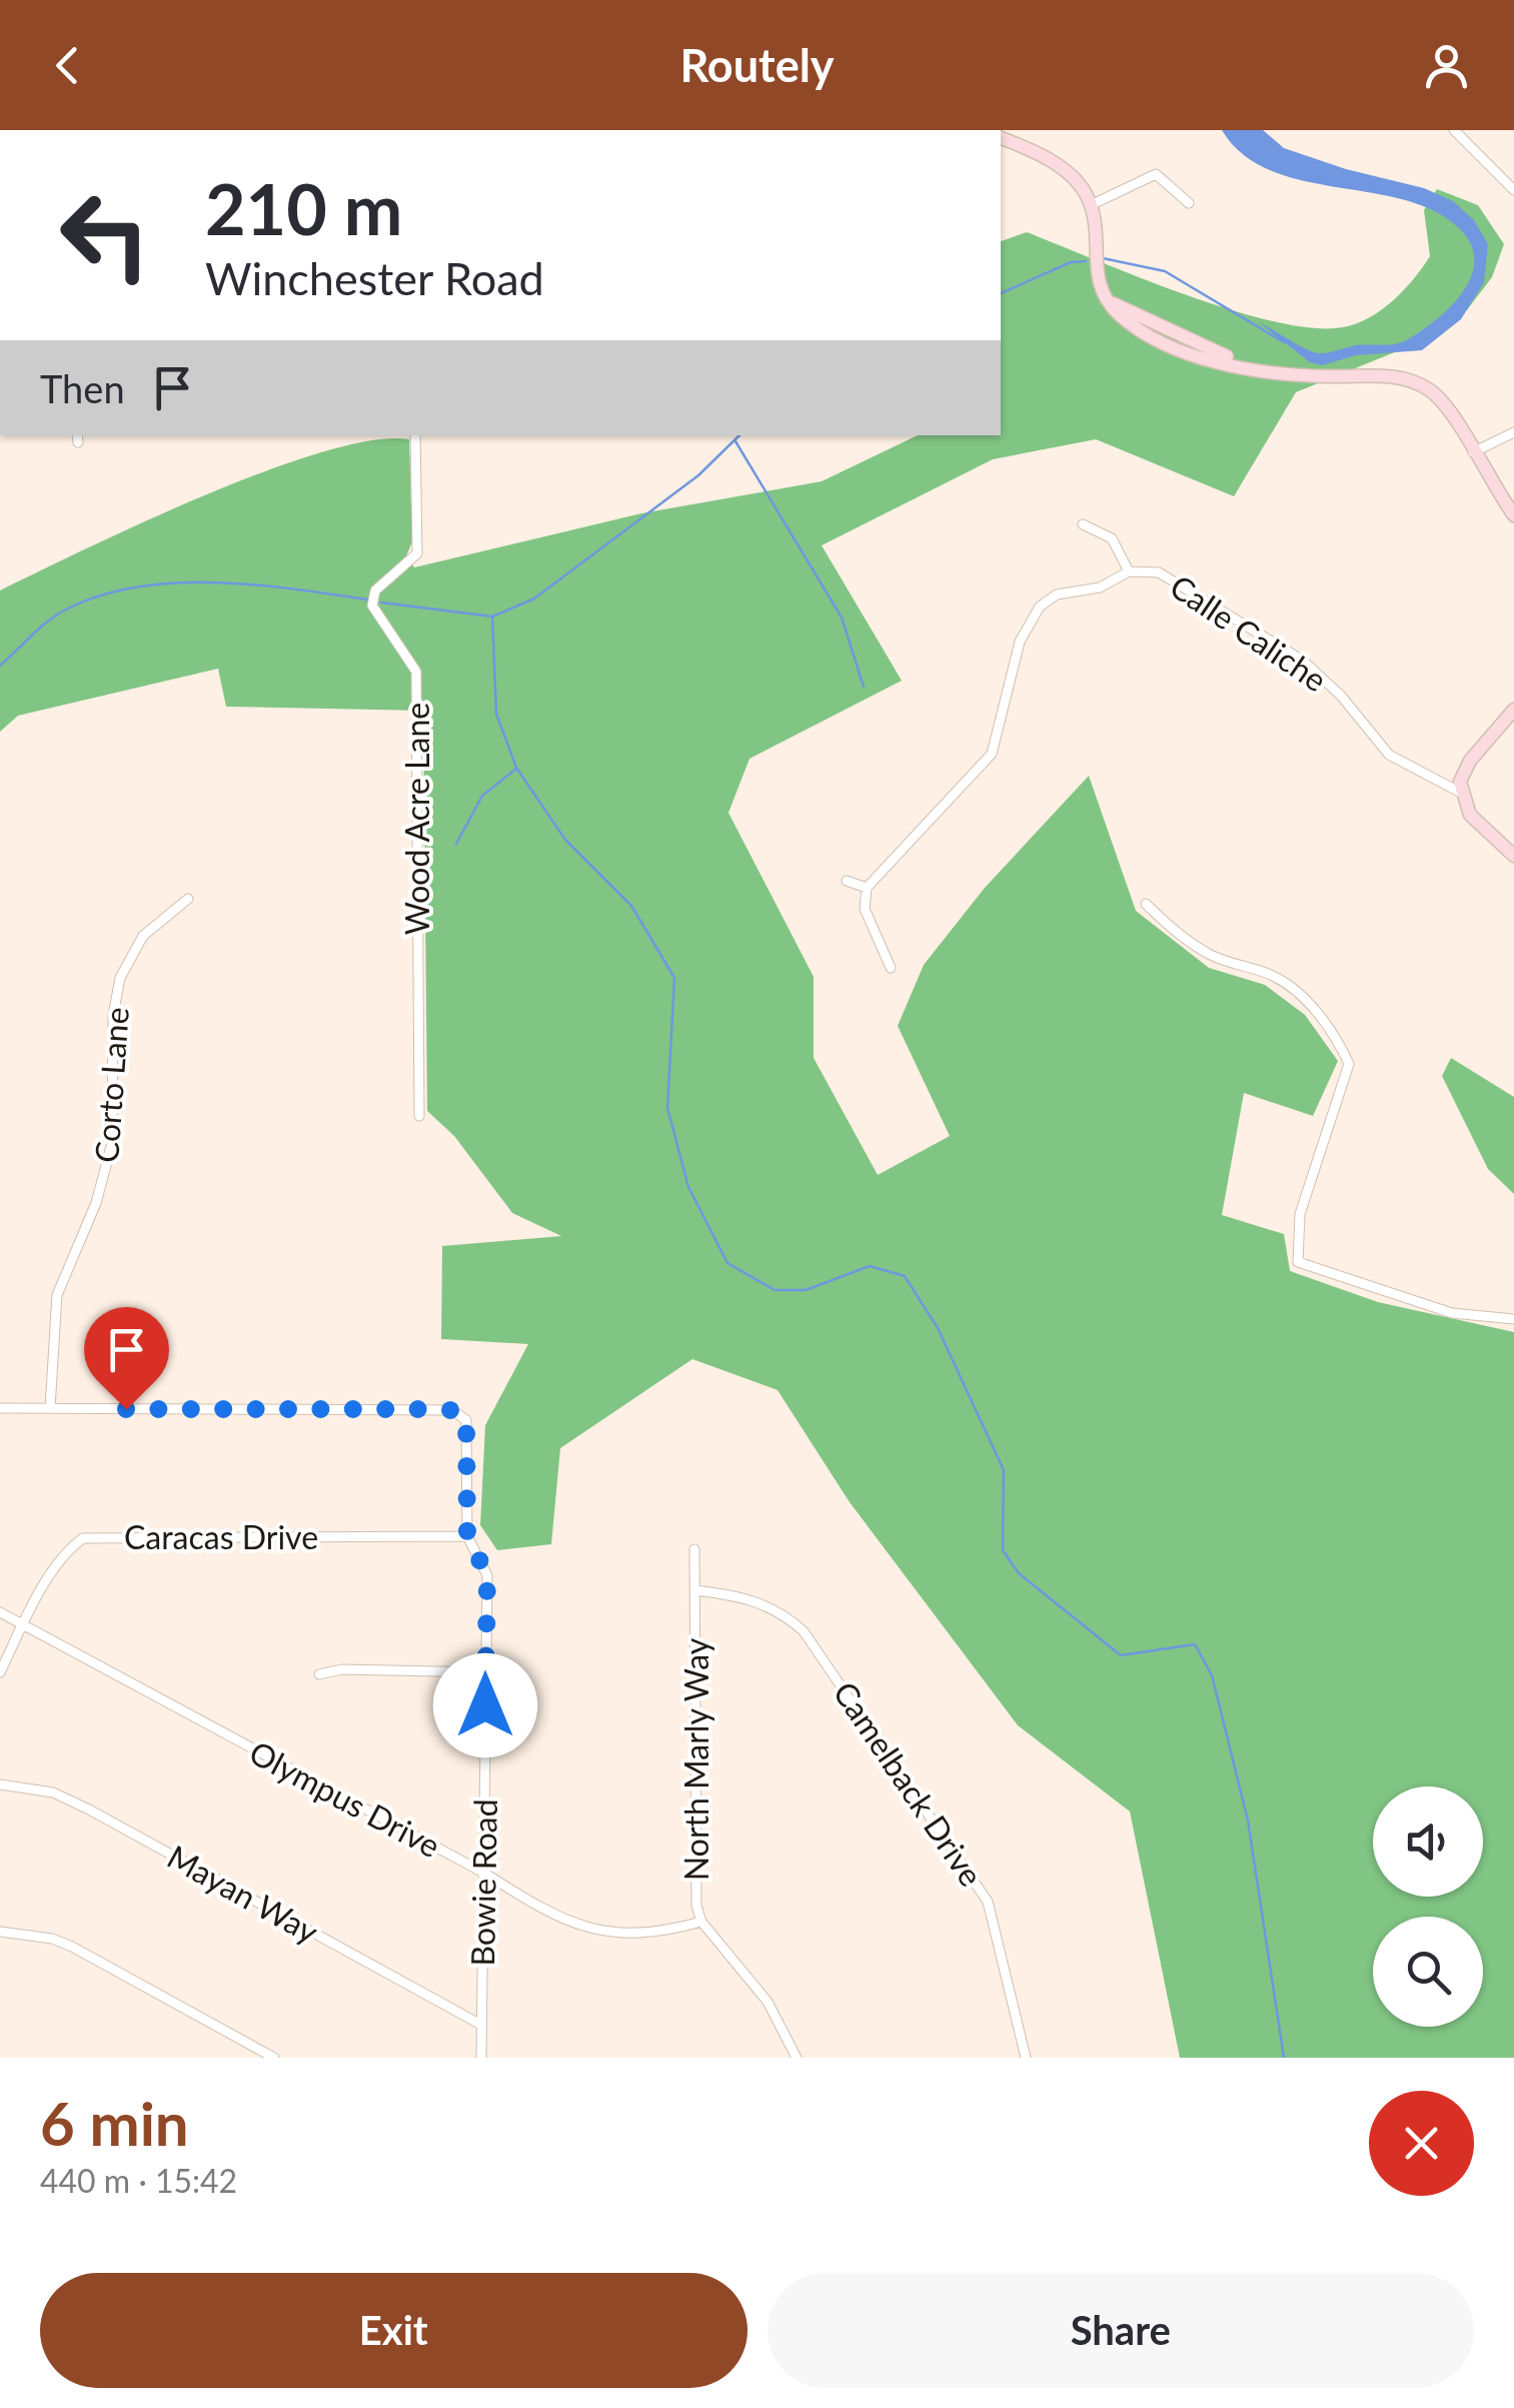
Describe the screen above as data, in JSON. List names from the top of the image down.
{
  "streets": {
    "street": [
      "Calle Caliche",
      "Wood Acre Lane",
      "Corto Lane",
      "Caracas Drive",
      "North Marly Way",
      "Camelback Drive",
      "Olympus Drive",
      "Bowie Road",
      "Mayan Way"
    ]
  },
  "crossings": [
    ["Corto Lane", "Bowie Road"],
    ["Caracas Drive", "Olympus Drive"],
    ["Caracas Drive", "Bowie Road"],
    ["North Marly Way", "Camelback Drive"],
    ["North Marly Way", "Olympus Drive"],
    ["Olympus Drive", "Bowie Road"],
    ["Bowie Road", "Mayan Way"]
  ],
  "page": {
    "header": "Routely",
    "turn": ["210 m", "Winchester Road"],
    "then": "Then",
    "heading": ["6 min", "440 m · 15:42"],
    "buttons": ["Exit", "Share"]
  }
}
